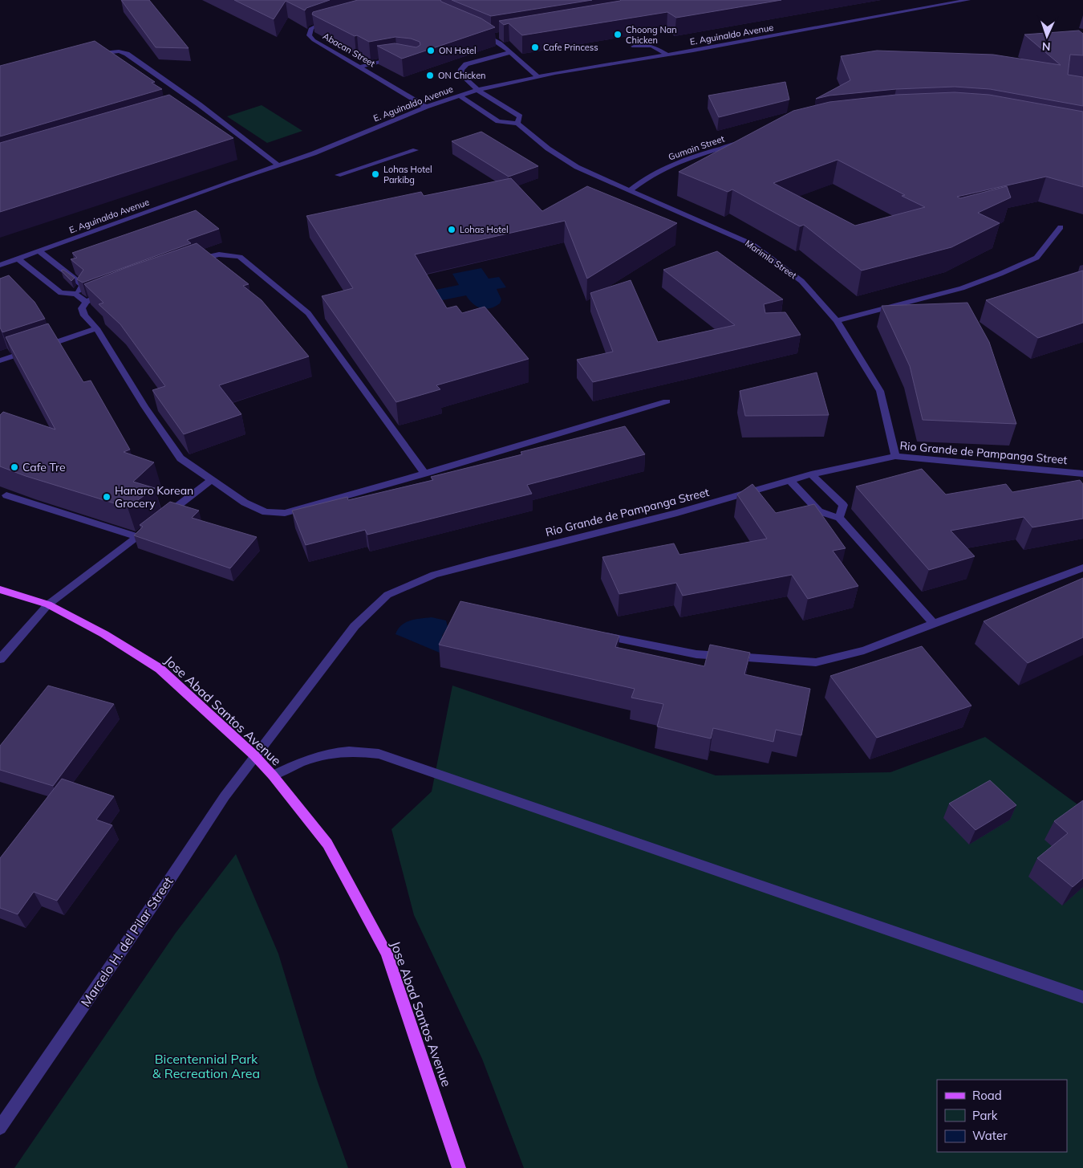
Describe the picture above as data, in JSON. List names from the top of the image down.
{
  "streets": {
    "main road": ["Jose Abad Santos Avenue"],
    "street": [
      "E. Aguinaldo Avenue",
      "Abacan Street",
      "Gumain Street",
      "Marimla Street",
      "Rio Grande de Pampanga Street",
      "Marcelo H. del Pilar Street"
    ]
  },
  "crossings": [
    ["E. Aguinaldo Avenue", "Abacan Street"],
    ["E. Aguinaldo Avenue", "Marimla Street"],
    ["Gumain Street", "Marimla Street"],
    ["Marimla Street", "Rio Grande de Pampanga Street"],
    ["Rio Grande de Pampanga Street", "Jose Abad Santos Avenue"],
    ["Rio Grande de Pampanga Street", "Marcelo H. del Pilar Street"],
    ["Jose Abad Santos Avenue", "Marcelo H. del Pilar Street"]
  ],
  "parks": ["Bicentennial Park & Recreation Area"],
  "places": [
    "Choong Nan Chicken",
    "Cafe Princess",
    "ON Hotel",
    "ON Chicken",
    "Lohas Hotel Parkibg",
    "Lohas Hotel",
    "Cafe Tre",
    "Hanaro Korean Grocery"
  ],
  "legend": ["Road", "Park", "Water"],
  "north": "bottom"
}
